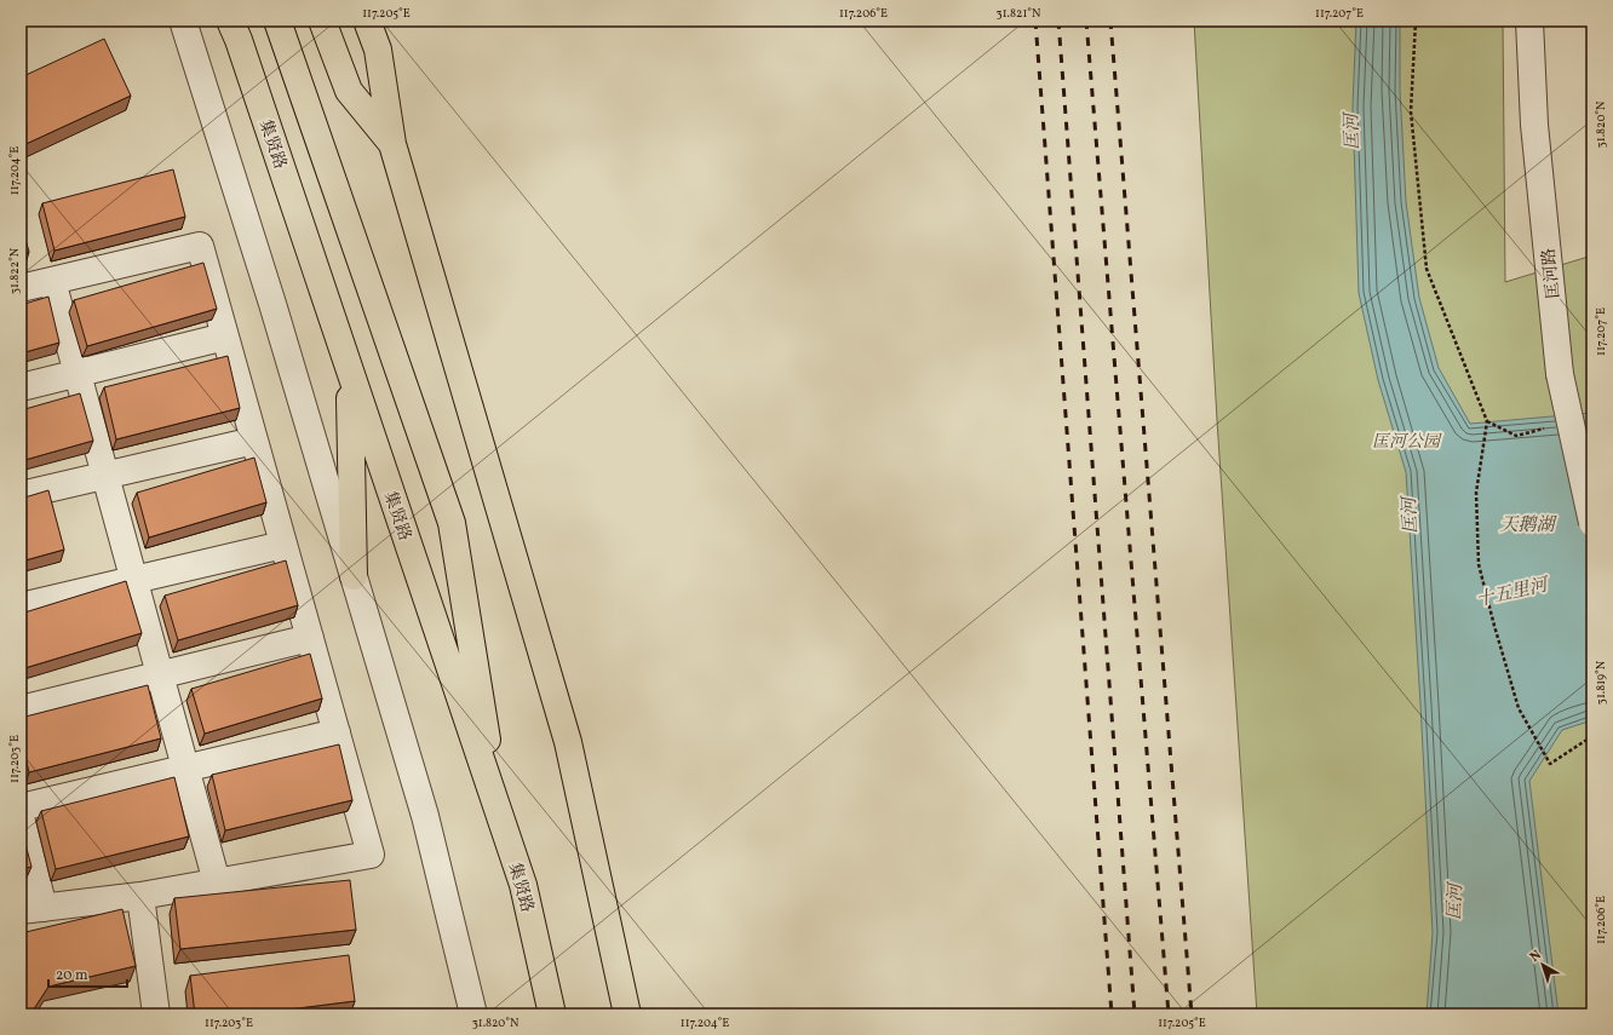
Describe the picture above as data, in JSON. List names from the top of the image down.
{
  "streets": {
    "highway": ["集贤路"],
    "street": ["匡河路"]
  },
  "water": ["匡河", "天鹅湖", "十五里河"],
  "parks": ["匡河公园"],
  "scale_bar": "20 m",
  "north": "top left",
  "coordinates": [
    "117.205°E",
    "117.206°E",
    "31.821°N",
    "117.207°E",
    "31.820°N",
    "117.204°E",
    "31.822°N",
    "31.819°N",
    "117.203°E"
  ]
}
